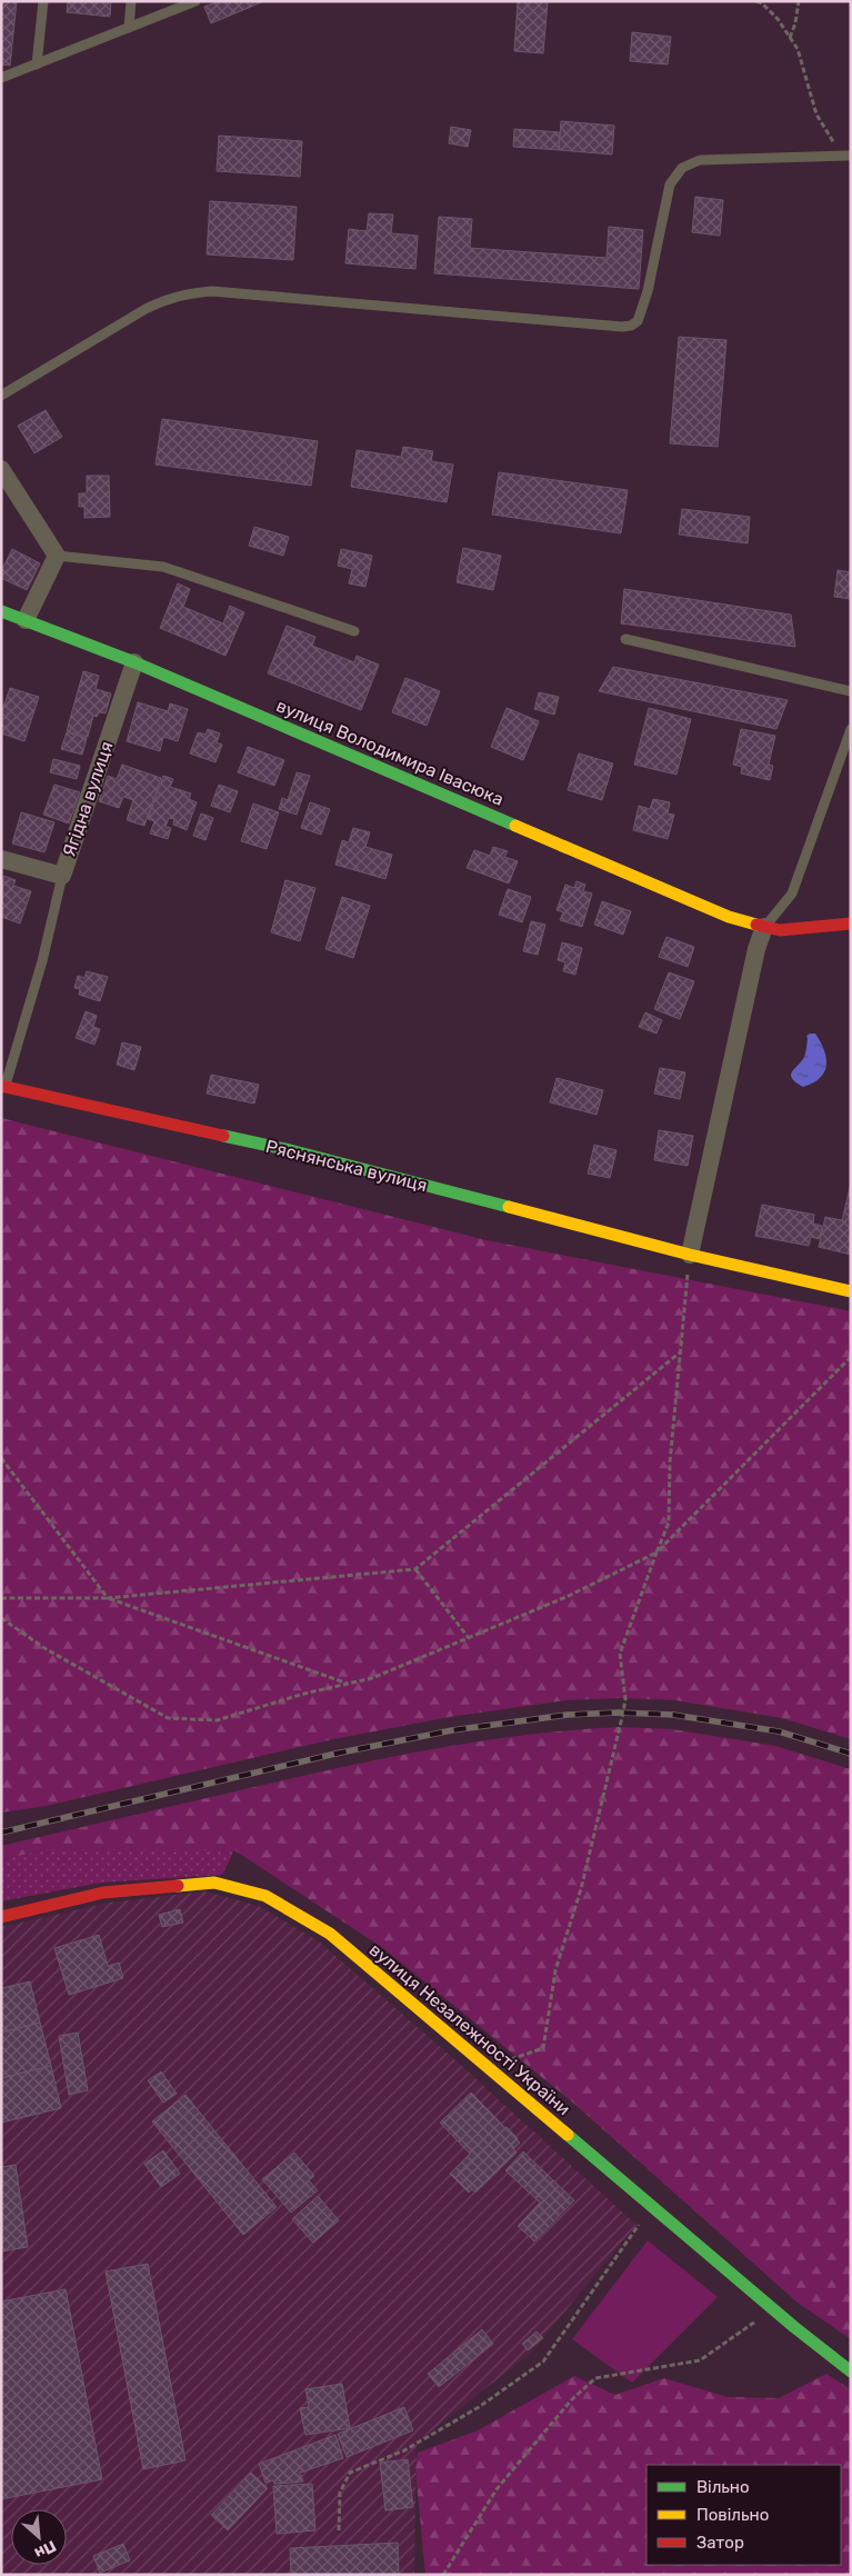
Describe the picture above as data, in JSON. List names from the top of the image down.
{
  "streets": {
    "street": [
      "вулиця Володимира Івасюка",
      "Ягідна вулиця",
      "Ряснянська вулиця",
      "вулиця Незалежності України"
    ]
  },
  "crossings": [
    ["вулиця Володимира Івасюка", "Ягідна вулиця"]
  ],
  "legend": ["Вільно", "Повільно", "Затор"],
  "north": "bottom right"
}
